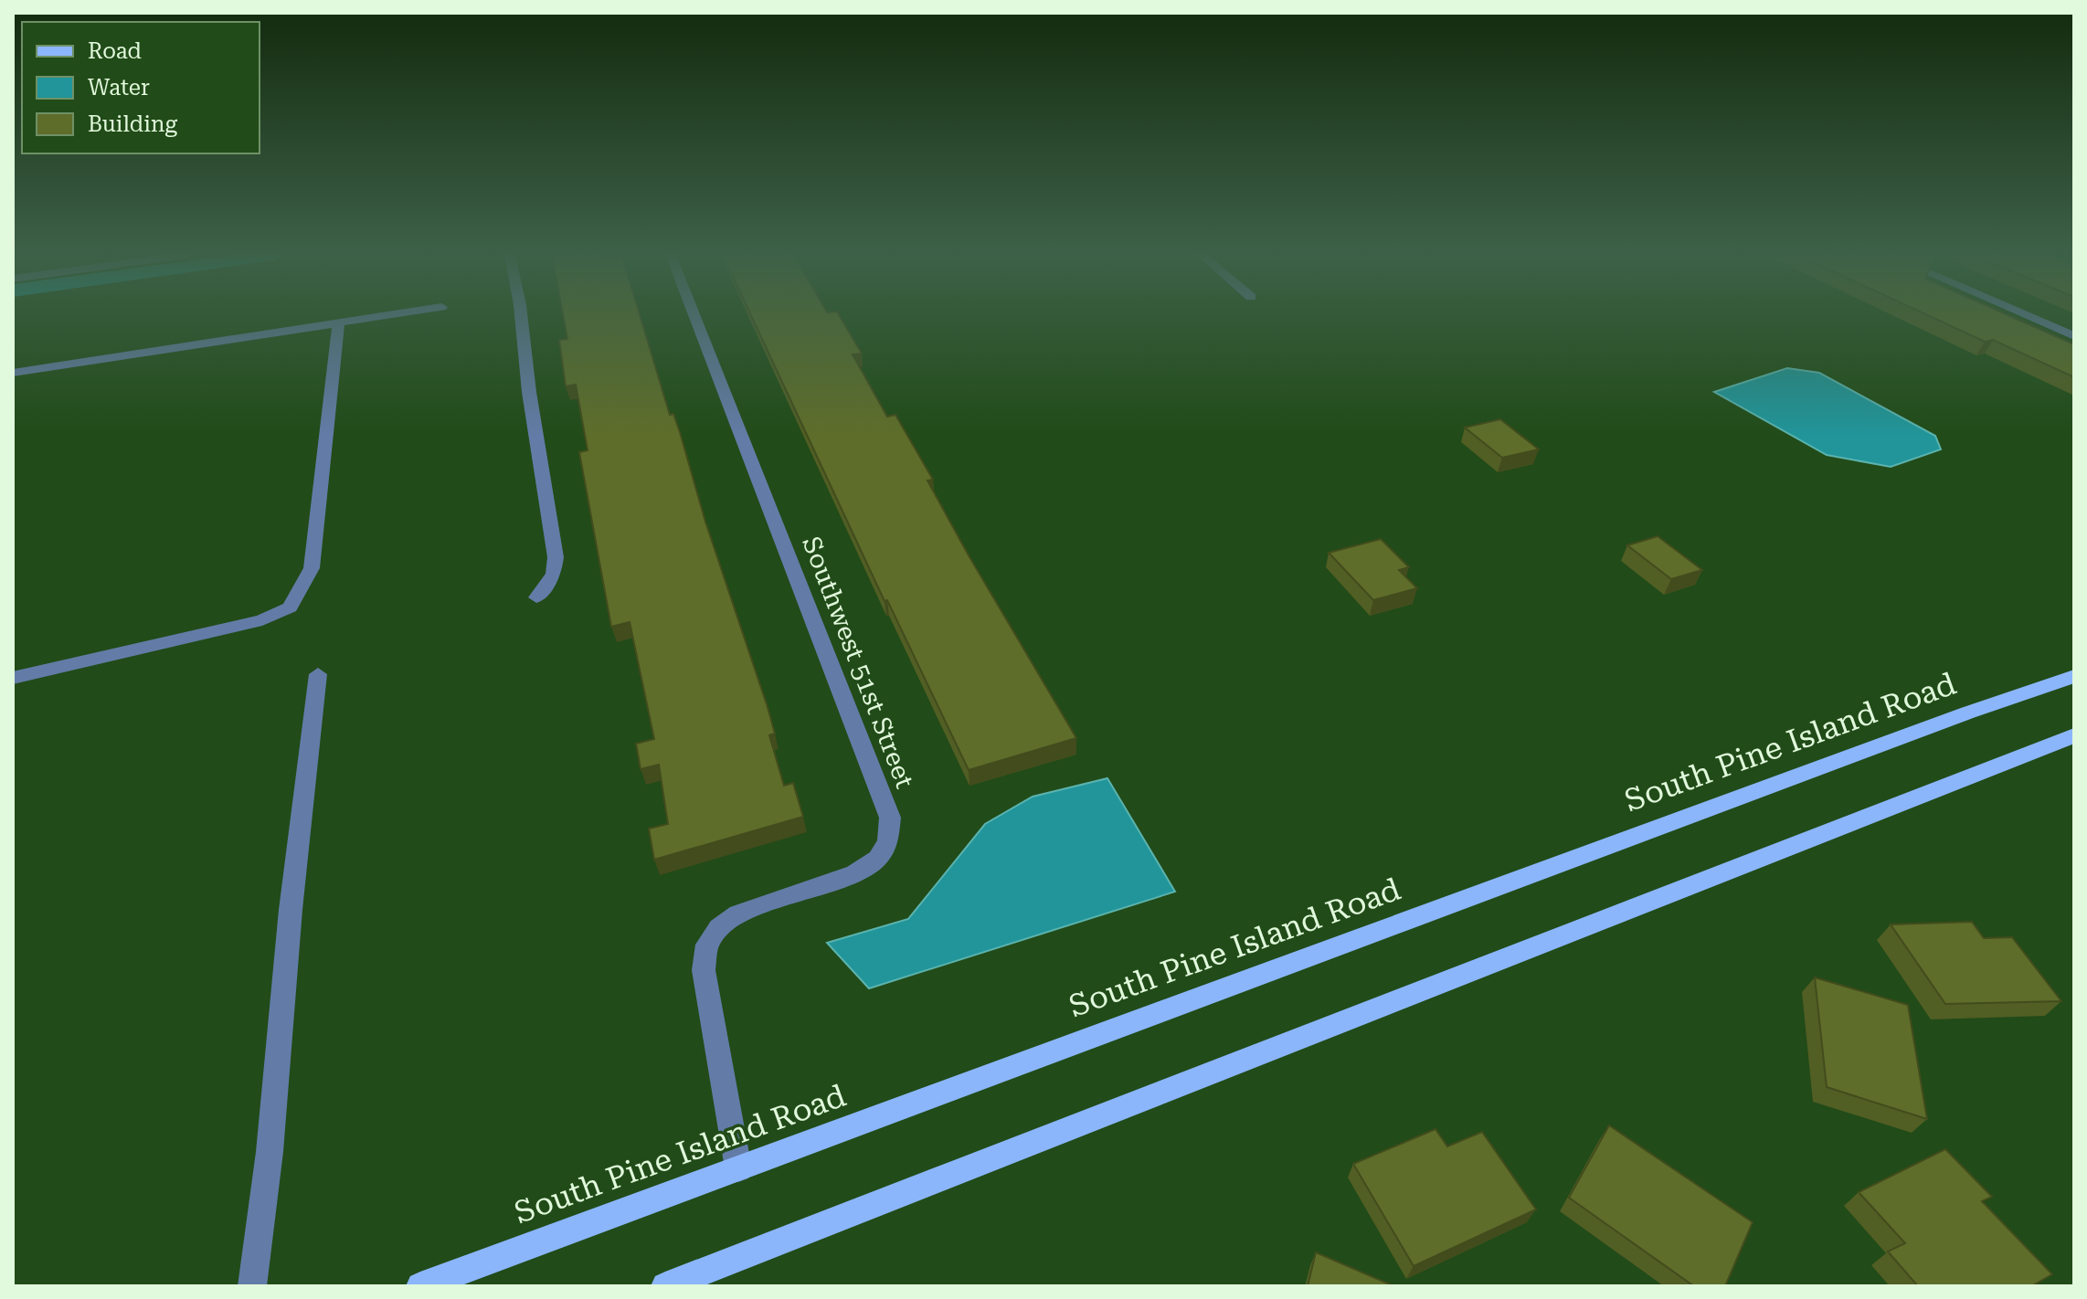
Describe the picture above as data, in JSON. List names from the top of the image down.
{
  "streets": {
    "main road": ["South Pine Island Road"],
    "street": ["Southwest 51st Street"]
  },
  "crossings": [
    ["Southwest 51st Street", "South Pine Island Road"]
  ],
  "legend": ["Road", "Water", "Building"]
}
